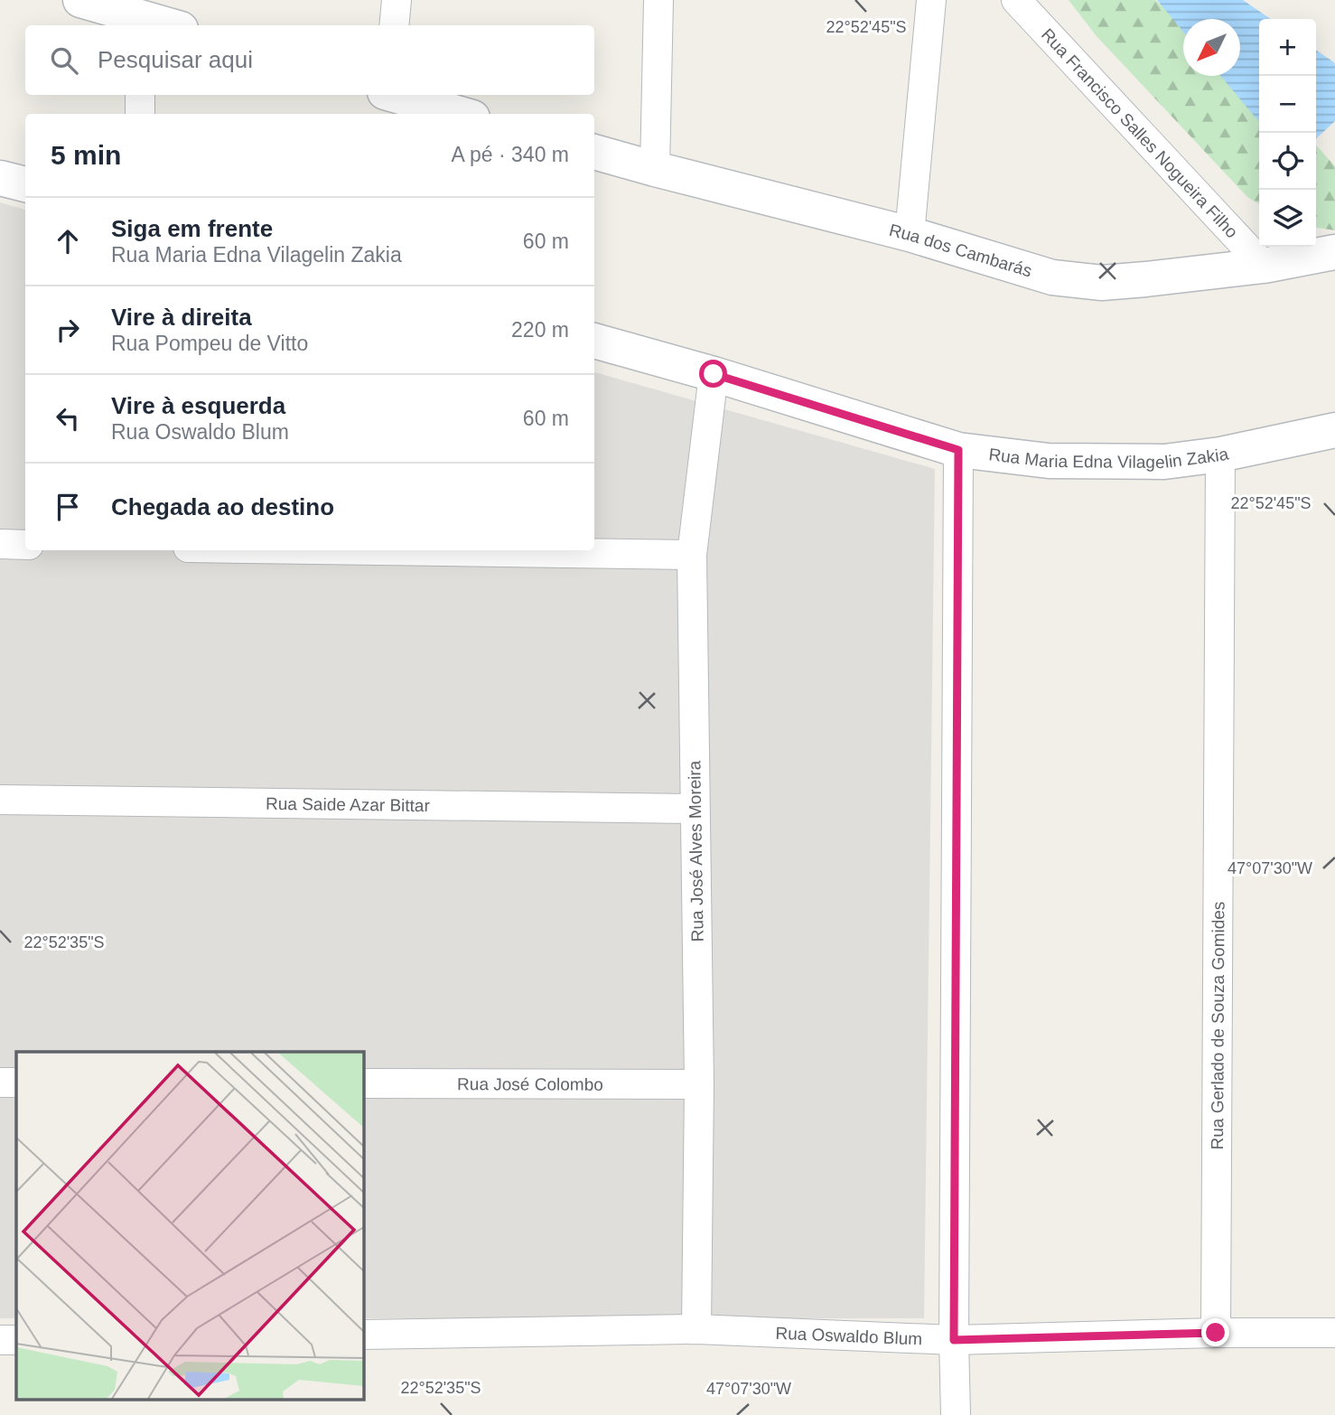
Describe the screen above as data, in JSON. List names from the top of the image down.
{
  "streets": {
    "street": [
      "Rua Francisco Salles Nogueira Filho",
      "Rua dos Cambarás",
      "Rua Maria Edna Vilagelin Zakia",
      "Rua Saide Azar Bittar",
      "Rua José Alves Moreira",
      "Rua Gerlado de Souza Gomides",
      "Rua José Colombo",
      "Rua Oswaldo Blum"
    ]
  },
  "crossings": [
    ["Rua Francisco Salles Nogueira Filho", "Rua dos Cambarás"],
    ["Rua Maria Edna Vilagelin Zakia", "Rua José Alves Moreira"],
    ["Rua Maria Edna Vilagelin Zakia", "Rua Gerlado de Souza Gomides"],
    ["Rua Saide Azar Bittar", "Rua José Alves Moreira"],
    ["Rua José Alves Moreira", "Rua José Colombo"],
    ["Rua José Alves Moreira", "Rua Oswaldo Blum"],
    ["Rua Gerlado de Souza Gomides", "Rua Oswaldo Blum"]
  ],
  "north": "bottom left",
  "page": {
    "map_buttons": ["+", "−"],
    "search": "Pesquisar aqui",
    "heading": ["5 min", "A pé · 340 m"],
    "list": [
      ["Siga em frente", "Rua Maria Edna Vilagelin Zakia", "60 m"],
      ["Vire à direita", "Rua Pompeu de Vitto", "220 m"],
      ["Vire à esquerda", "Rua Oswaldo Blum", "60 m"],
      "Chegada ao destino"
    ]
  },
  "coordinates": ["22°52'45\"S", "47°07'30\"W", "22°52'35\"S"]
}
